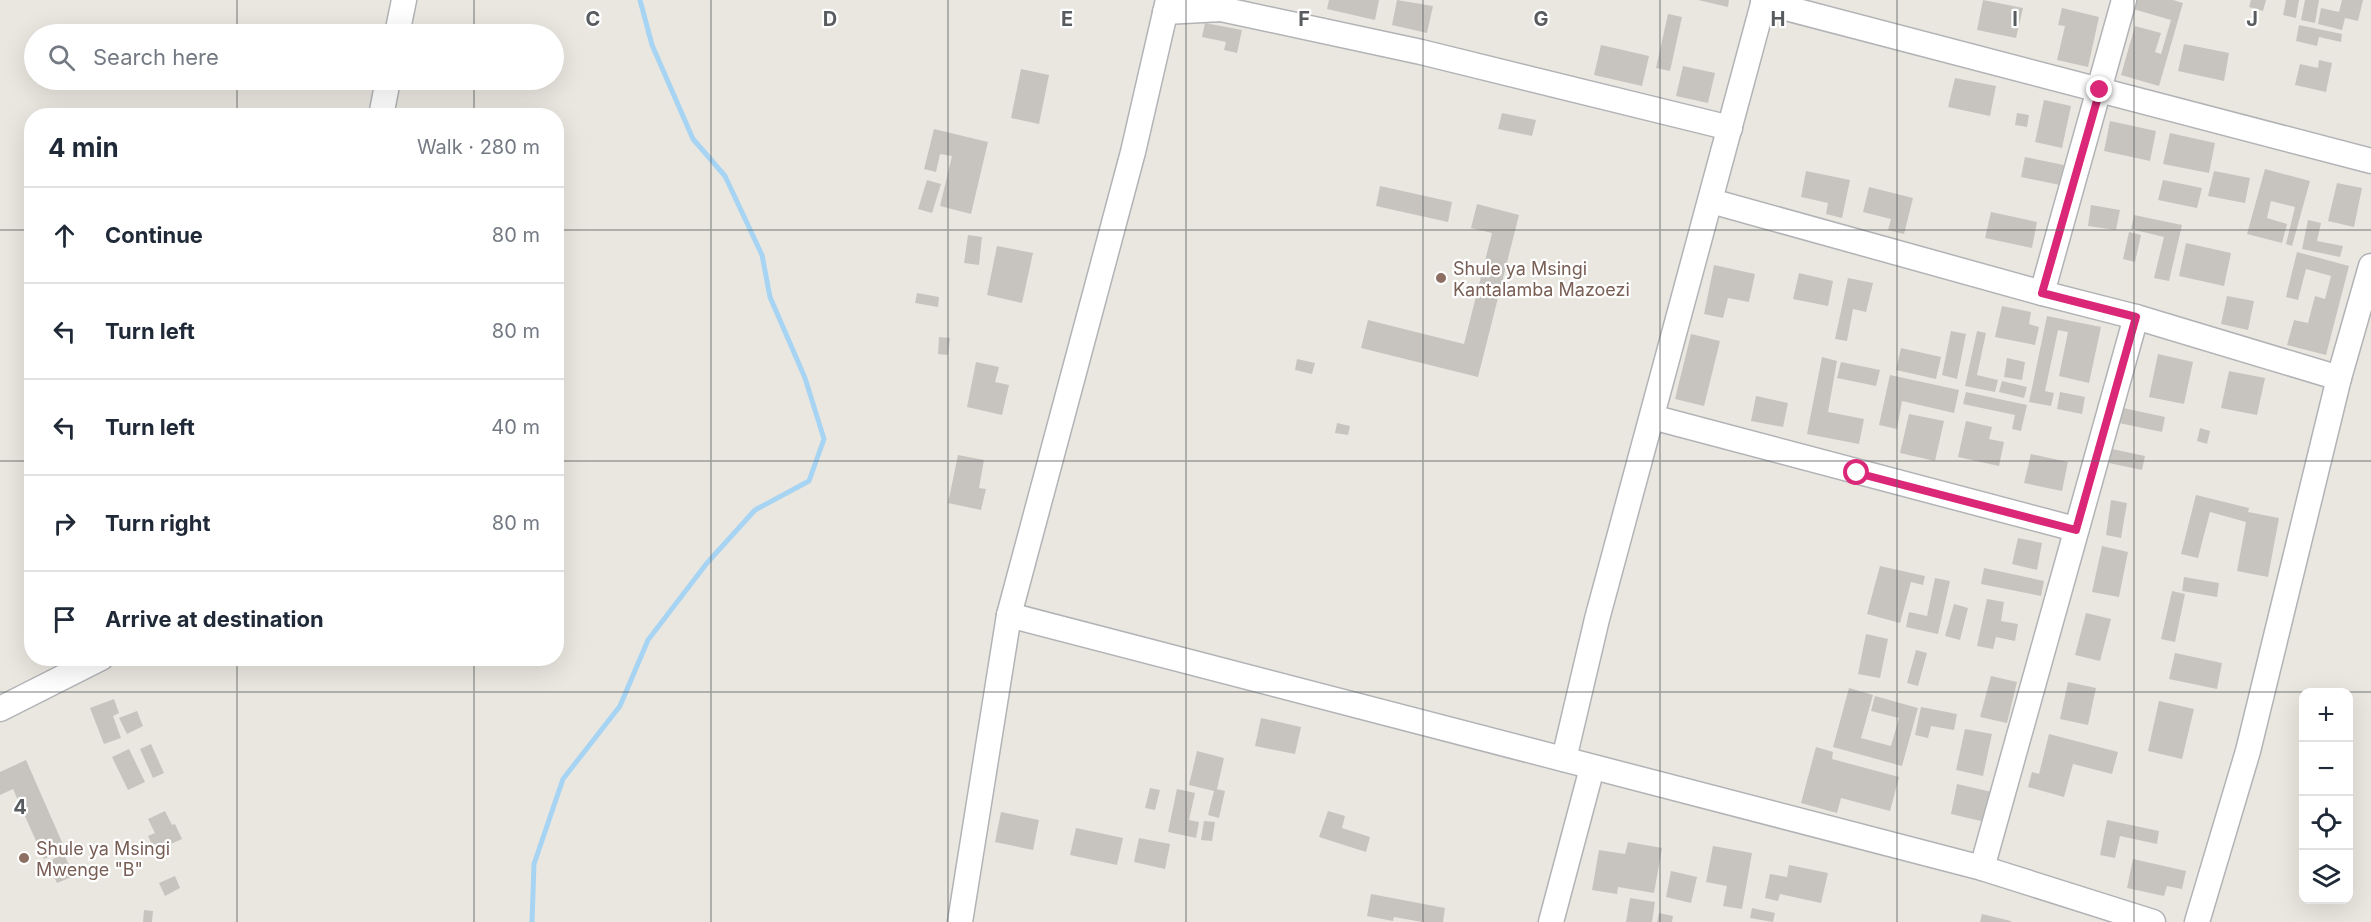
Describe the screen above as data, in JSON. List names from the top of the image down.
{
  "places": ["Shule ya Msingi Kantalamba Mazoezi", "Shule ya Msingi Mwenge \"B\""],
  "page": {
    "search": "Search here",
    "heading": ["4 min", "Walk · 280 m"],
    "list": [
      ["Continue", "80 m"],
      ["Turn left", "80 m"],
      ["Turn left", "40 m"],
      ["Turn right", "80 m"],
      "Arrive at destination"
    ],
    "map_buttons": ["+", "−"]
  },
  "grid": {
    "columns": [
      "C",
      "D",
      "E",
      "F",
      "G",
      "H",
      "I",
      "J"
    ],
    "rows": ["4"]
  }
}
